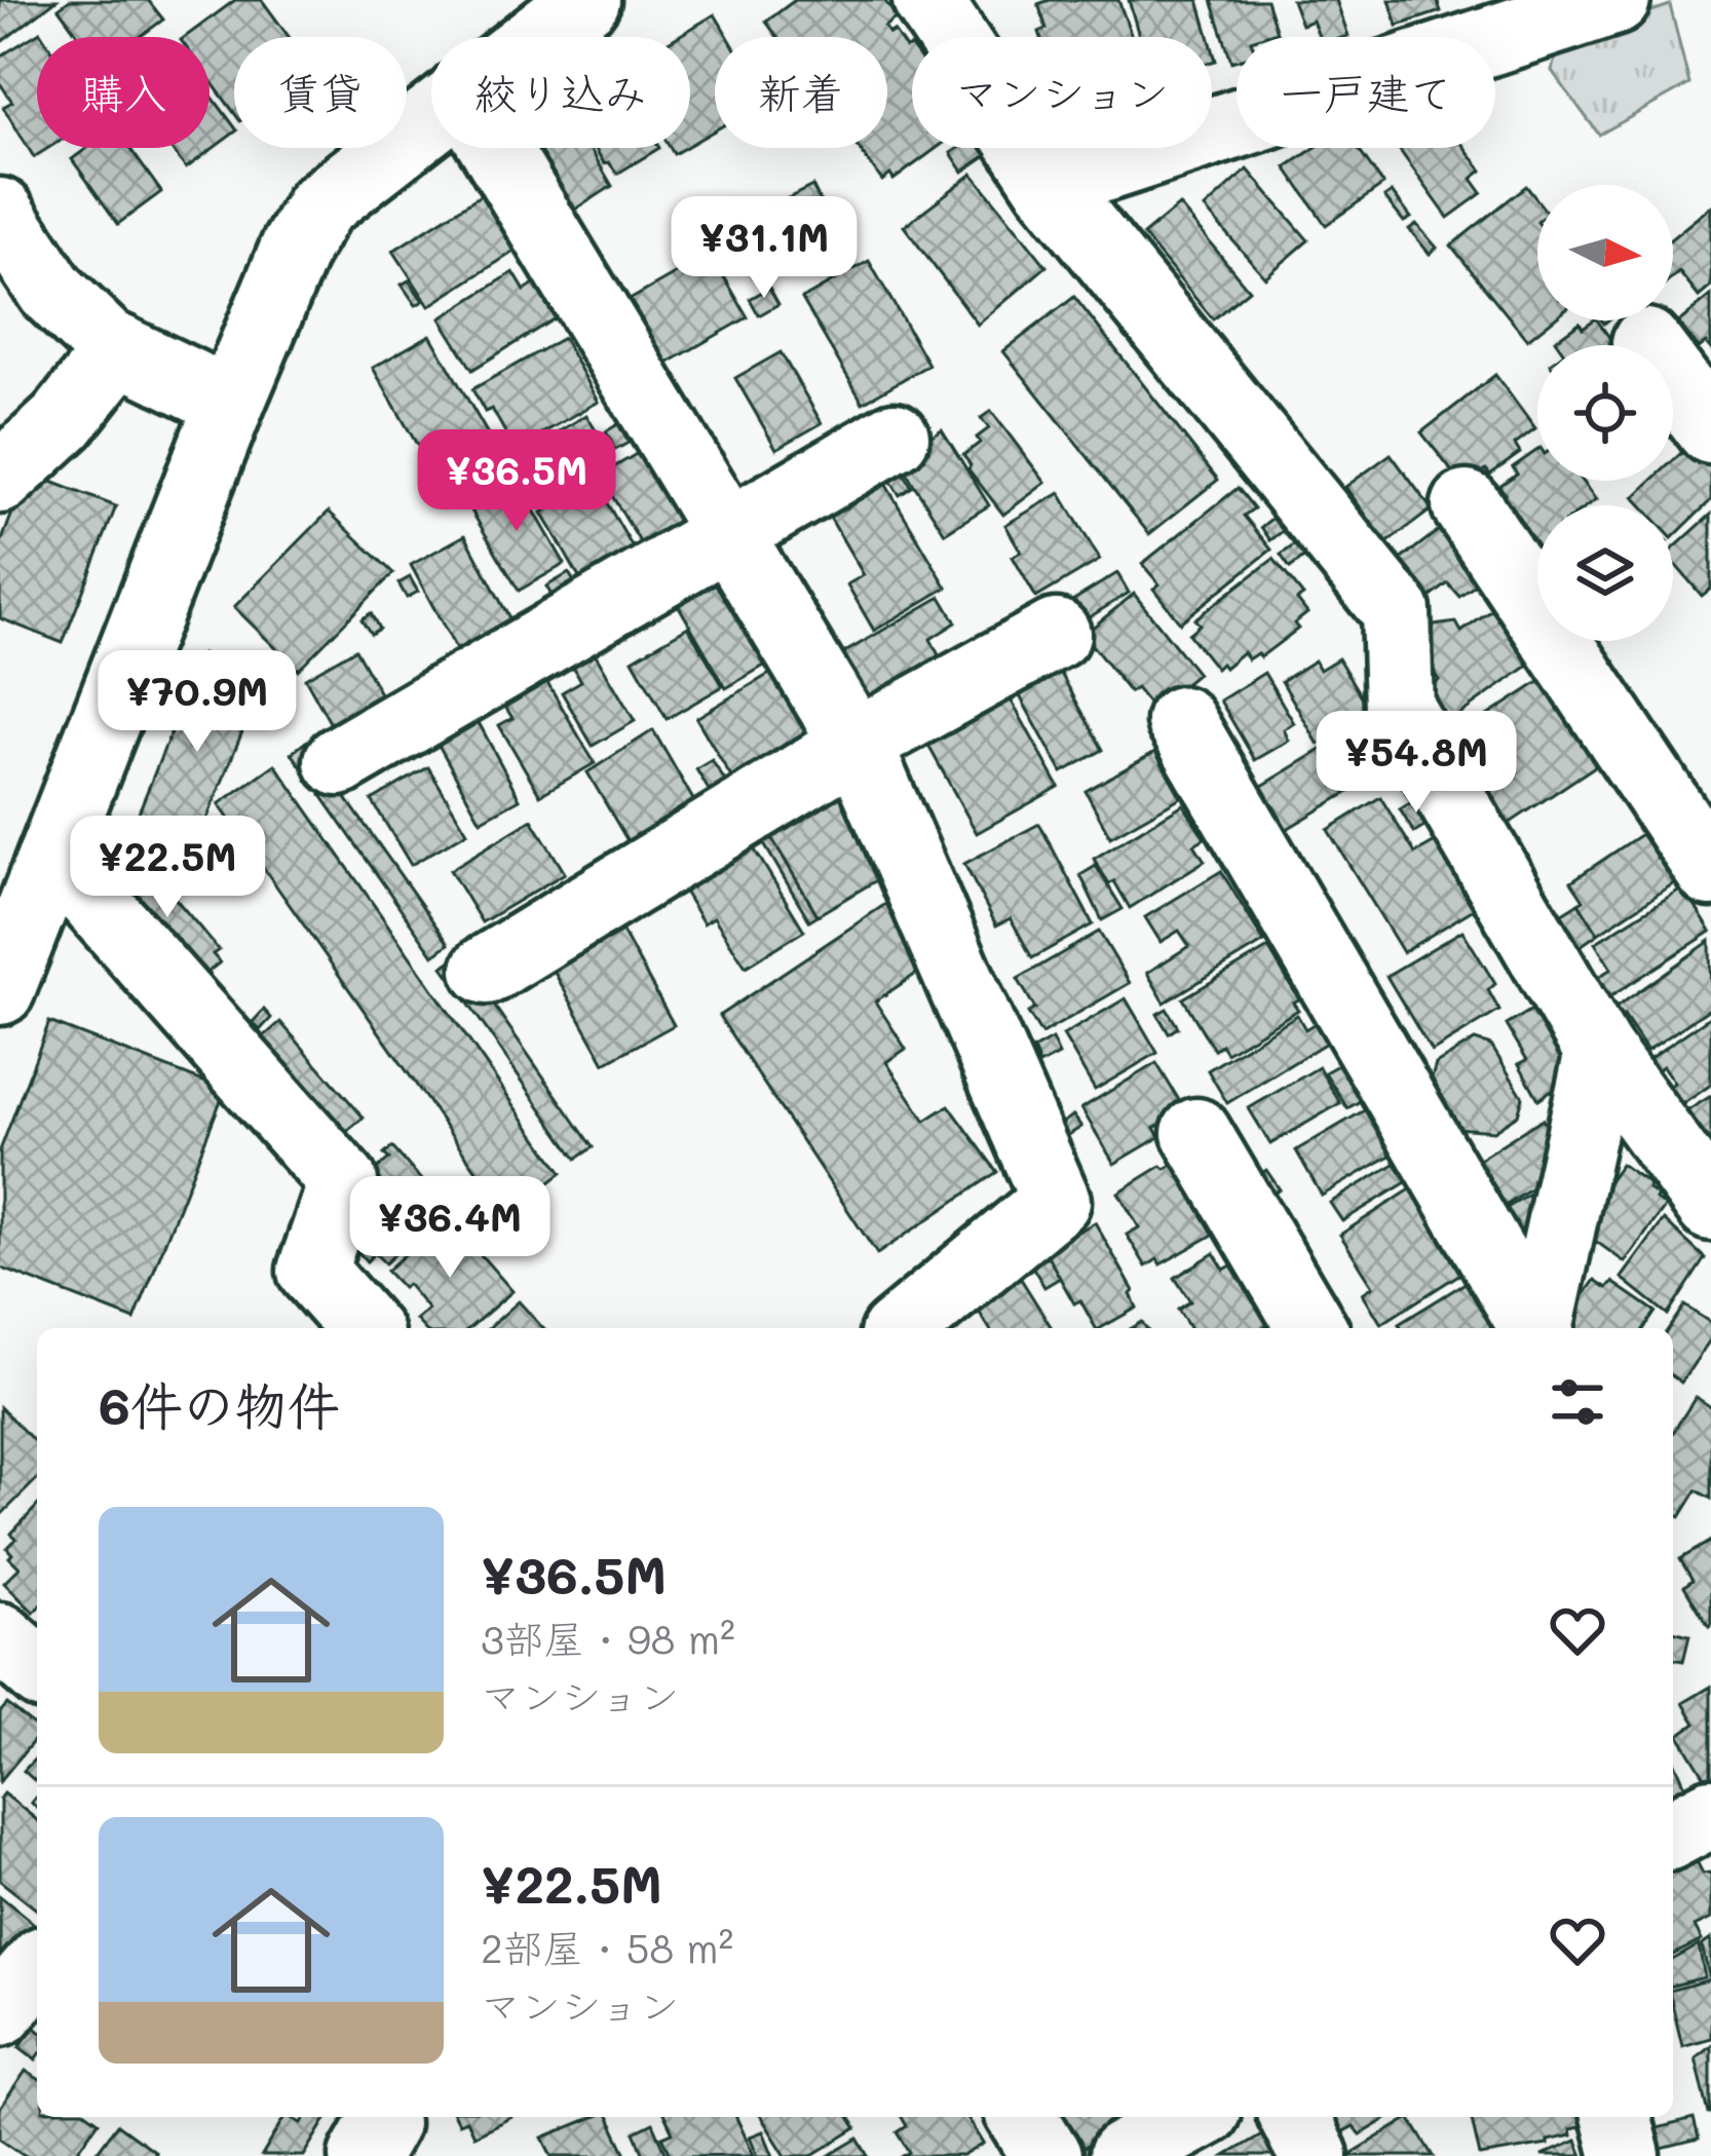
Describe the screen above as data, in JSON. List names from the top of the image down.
{
  "north": "right",
  "page": {
    "chip": [
      "購入",
      "賃貸",
      "絞り込み",
      "新着",
      "マンション",
      "一戸建て"
    ],
    "price": [
      "¥31.1M",
      "¥36.5M",
      "¥70.9M",
      "¥54.8M",
      "¥22.5M",
      "¥36.4M"
    ],
    "heading": "6件の物件",
    "list": [
      {
        "name": "¥36.5M",
        "note": "3部屋 · 98 m² · マンション"
      },
      {
        "name": "¥22.5M",
        "note": "2部屋 · 58 m² · マンション"
      }
    ]
  }
}
